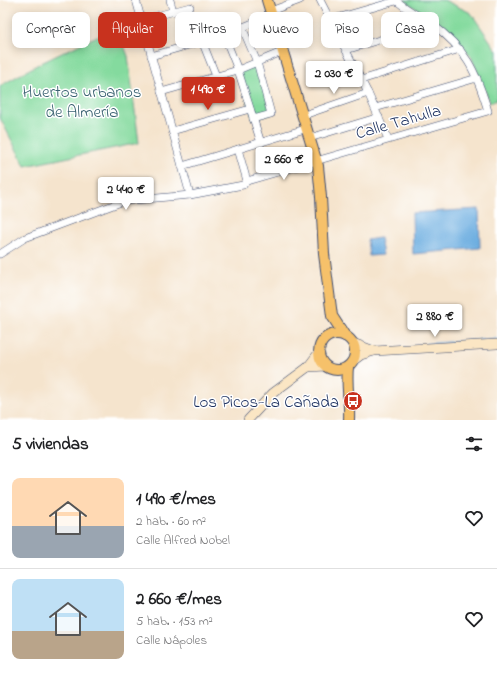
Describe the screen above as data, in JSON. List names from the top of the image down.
{
  "streets": {
    "street": ["Calle Tahulla"]
  },
  "parks": ["Huertos urbanos de Almería"],
  "places": {
    "bus stop": ["Los Picos-La Cañada"]
  },
  "page": {
    "chip": [
      "Comprar",
      "Alquilar",
      "Filtros",
      "Nuevo",
      "Piso",
      "Casa"
    ],
    "price": [
      "2 030 €",
      "1 490 €",
      "2 660 €",
      "2 440 €",
      "2 880 €"
    ],
    "heading": "5 viviendas",
    "list": [
      {
        "name": "1 490 €/mes",
        "note": "2 hab. · 60 m² · Calle Alfred Nobel"
      },
      {
        "name": "2 660 €/mes",
        "note": "5 hab. · 153 m² · Calle Nápoles"
      }
    ]
  }
}
